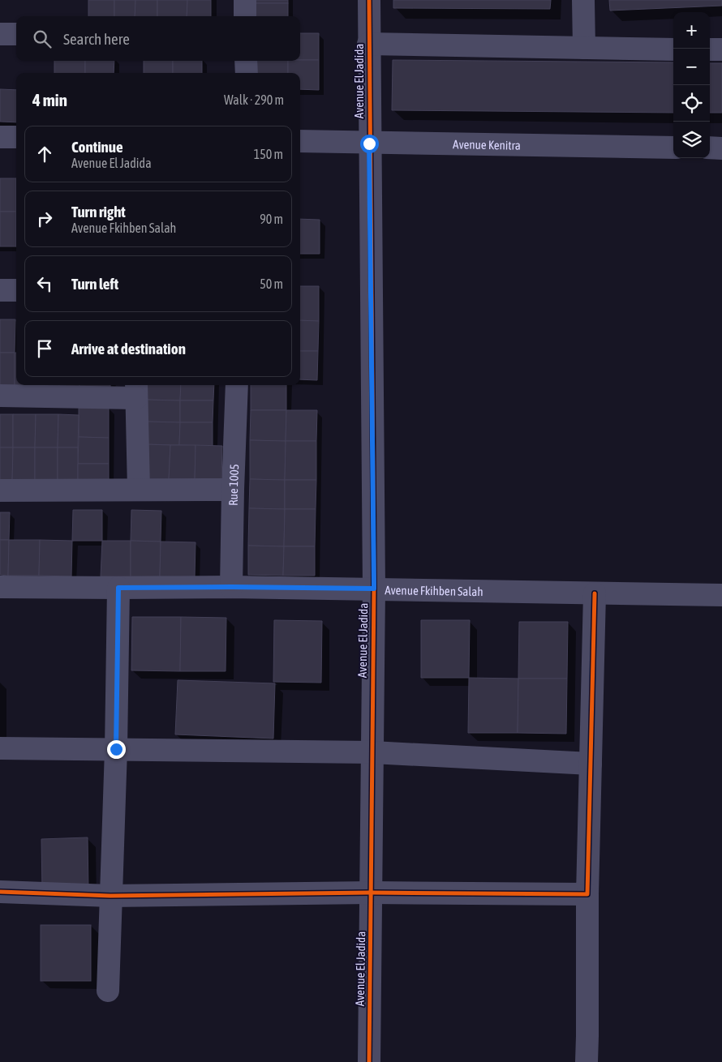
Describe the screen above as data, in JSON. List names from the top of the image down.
{
  "streets": {
    "street": [
      "Avenue El Jadida",
      "Avenue Kenitra",
      "Rue 1005",
      "Avenue Fkihben Salah"
    ]
  },
  "crossings": [
    ["Avenue El Jadida", "Avenue Kenitra"],
    ["Avenue El Jadida", "Avenue Fkihben Salah"],
    ["Rue 1005", "Avenue Fkihben Salah"]
  ],
  "page": {
    "map_buttons": ["+", "−"],
    "search": "Search here",
    "heading": ["4 min", "Walk · 290 m"],
    "list": [
      ["Continue", "Avenue El Jadida", "150 m"],
      ["Turn right", "Avenue Fkihben Salah", "90 m"],
      ["Turn left", "50 m"],
      "Arrive at destination"
    ]
  }
}
